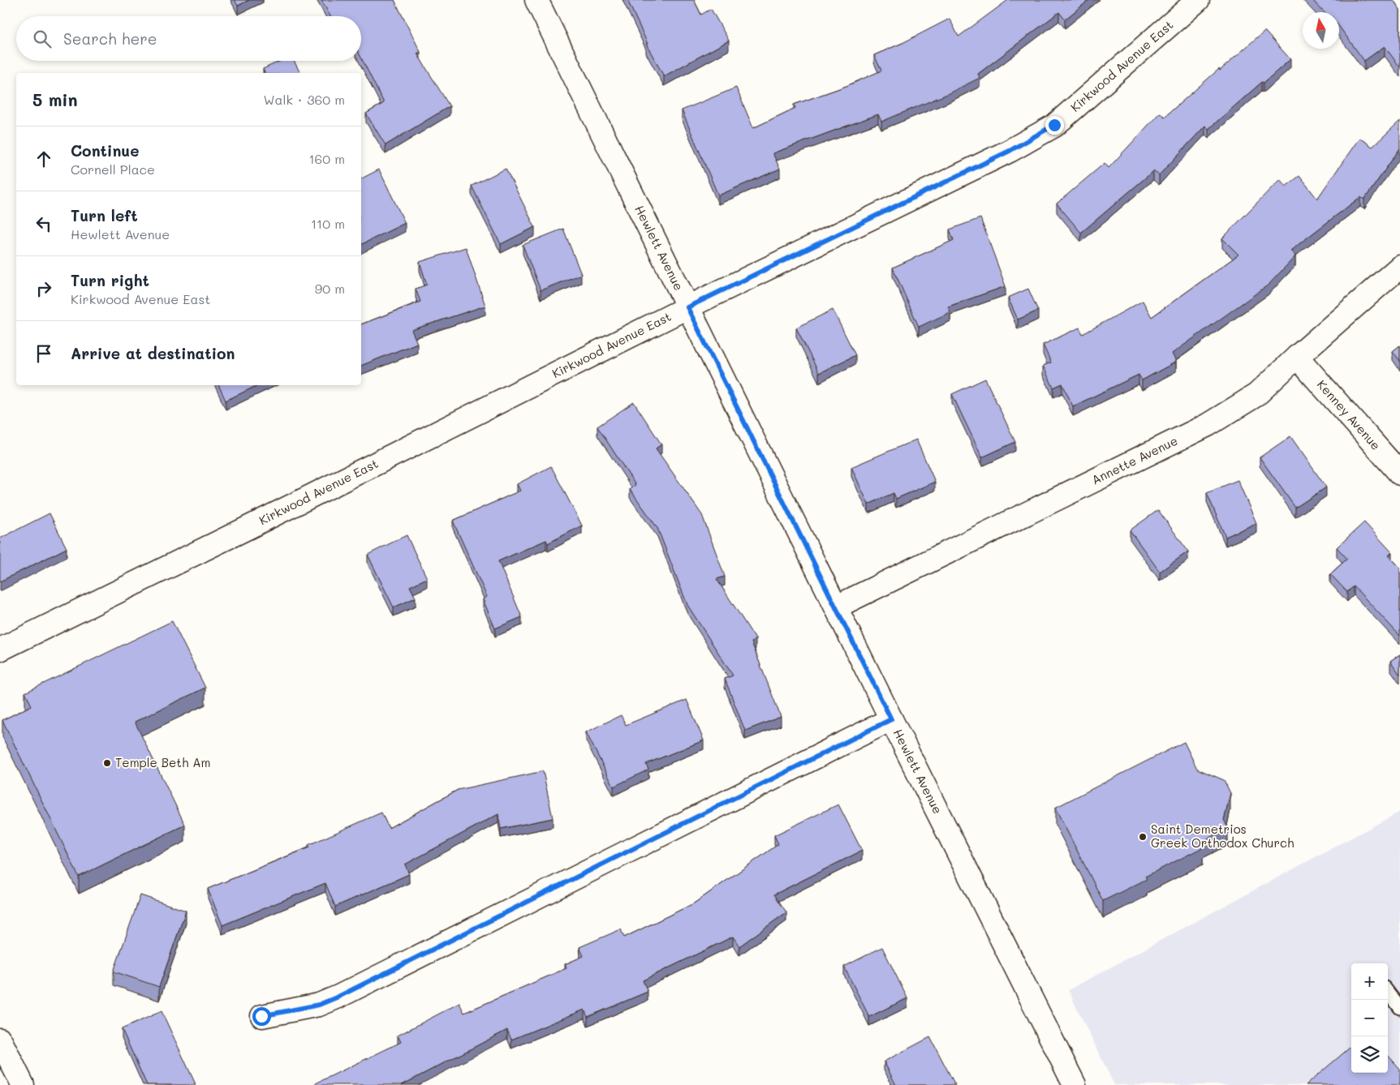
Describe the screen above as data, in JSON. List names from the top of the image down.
{
  "streets": {
    "street": [
      "Kirkwood Avenue East",
      "Hewlett Avenue",
      "Kenney Avenue",
      "Annette Avenue"
    ]
  },
  "crossings": [
    ["Kirkwood Avenue East", "Hewlett Avenue"],
    ["Hewlett Avenue", "Annette Avenue"],
    ["Kenney Avenue", "Annette Avenue"]
  ],
  "places": ["Temple Beth Am", "Saint Demetrios Greek Orthodox Church"],
  "north": "top",
  "page": {
    "search": "Search here",
    "heading": ["5 min", "Walk · 360 m"],
    "list": [
      ["Continue", "Cornell Place", "160 m"],
      ["Turn left", "Hewlett Avenue", "110 m"],
      ["Turn right", "Kirkwood Avenue East", "90 m"],
      "Arrive at destination"
    ],
    "map_buttons": ["+", "−"]
  }
}
